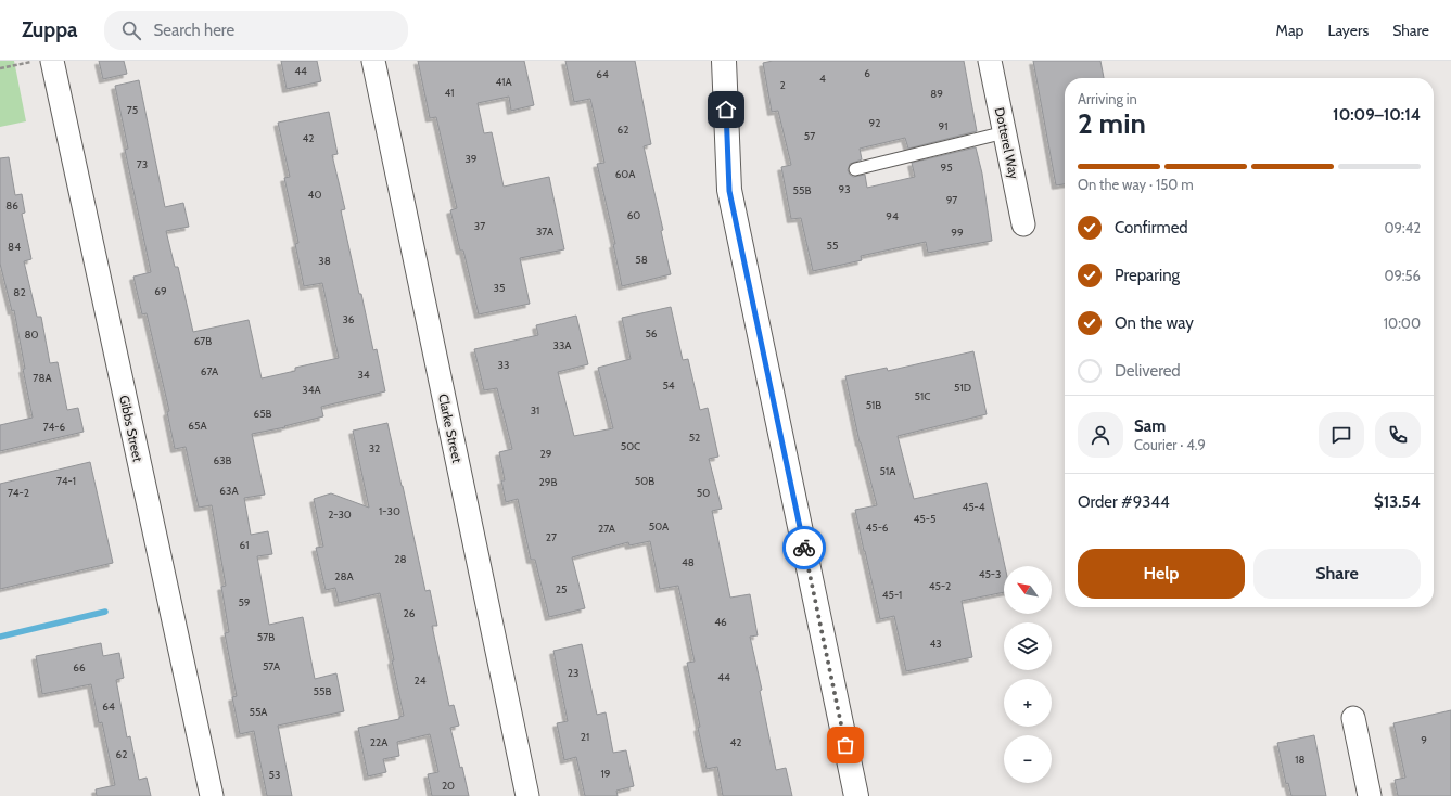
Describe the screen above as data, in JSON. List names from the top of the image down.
{
  "streets": {
    "street": ["Dotterel Way", "Gibbs Street", "Clarke Street"]
  },
  "house_numbers": [
    "44",
    "6",
    "64",
    "4",
    "41A",
    "2",
    "41",
    "89",
    "75",
    "92",
    "91",
    "62",
    "57",
    "42",
    "39",
    "73",
    "95",
    "60A",
    "93",
    "55B",
    "40",
    "97",
    "86",
    "60",
    "94",
    "37",
    "37A",
    "99",
    "55",
    "84",
    "58",
    "38",
    "35",
    "69",
    "82",
    "36",
    "56",
    "80",
    "67B",
    "33A",
    "33",
    "67A",
    "34",
    "78A",
    "54",
    "51D",
    "34A",
    "51C",
    "51B",
    "31",
    "65B",
    "65A",
    "74-6",
    "52",
    "50C",
    "32",
    "29",
    "63B",
    "51A",
    "74-1",
    "50B",
    "29B",
    "63A",
    "74-2",
    "50",
    "45-4",
    "1-30",
    "2-30",
    "45-5",
    "50A",
    "45-6",
    "27A",
    "27",
    "61",
    "28",
    "48",
    "45-3",
    "28A",
    "45-2",
    "25",
    "45-1",
    "59",
    "26",
    "46",
    "57B",
    "43",
    "57A",
    "66",
    "23",
    "44",
    "24",
    "55B",
    "64",
    "55A",
    "21",
    "9",
    "22A",
    "42",
    "62",
    "18",
    "19",
    "53",
    "20"
  ],
  "north": "top left",
  "page": {
    "header": "Zuppa",
    "search": "Search here",
    "nav": ["Map", "Layers", "Share"],
    "heading": ["2 min", "Arriving in", "10:09–10:14"],
    "panel": [
      "Sam",
      "Courier · 4.9",
      "Order #9344",
      "$13.54"
    ],
    "bar": "On the way · 150 m",
    "list": [
      ["Confirmed", "09:42"],
      ["Preparing", "09:56"],
      ["On the way", "10:00"],
      "Delivered"
    ],
    "buttons": ["Help", "Share"],
    "map_buttons": ["+", "−"]
  }
}
